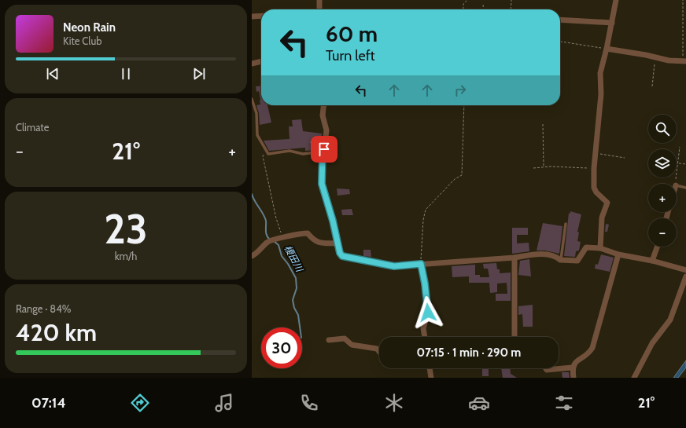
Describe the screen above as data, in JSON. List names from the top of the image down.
{
  "water": ["榎田川"],
  "page": {
    "turn": ["60 m", "Turn left"],
    "song": ["Neon Rain", "Kite Club"],
    "tile": [
      "Climate",
      ["23", "km/h"],
      ["Range · 84%", "420 km"]
    ],
    "map_buttons": ["+", "−"],
    "heat": ["−", "21°", "+"],
    "limit": "30",
    "trip": "07:15 · 1 min · 290 m",
    "tabs": ["07:14", "21°"]
  }
}
